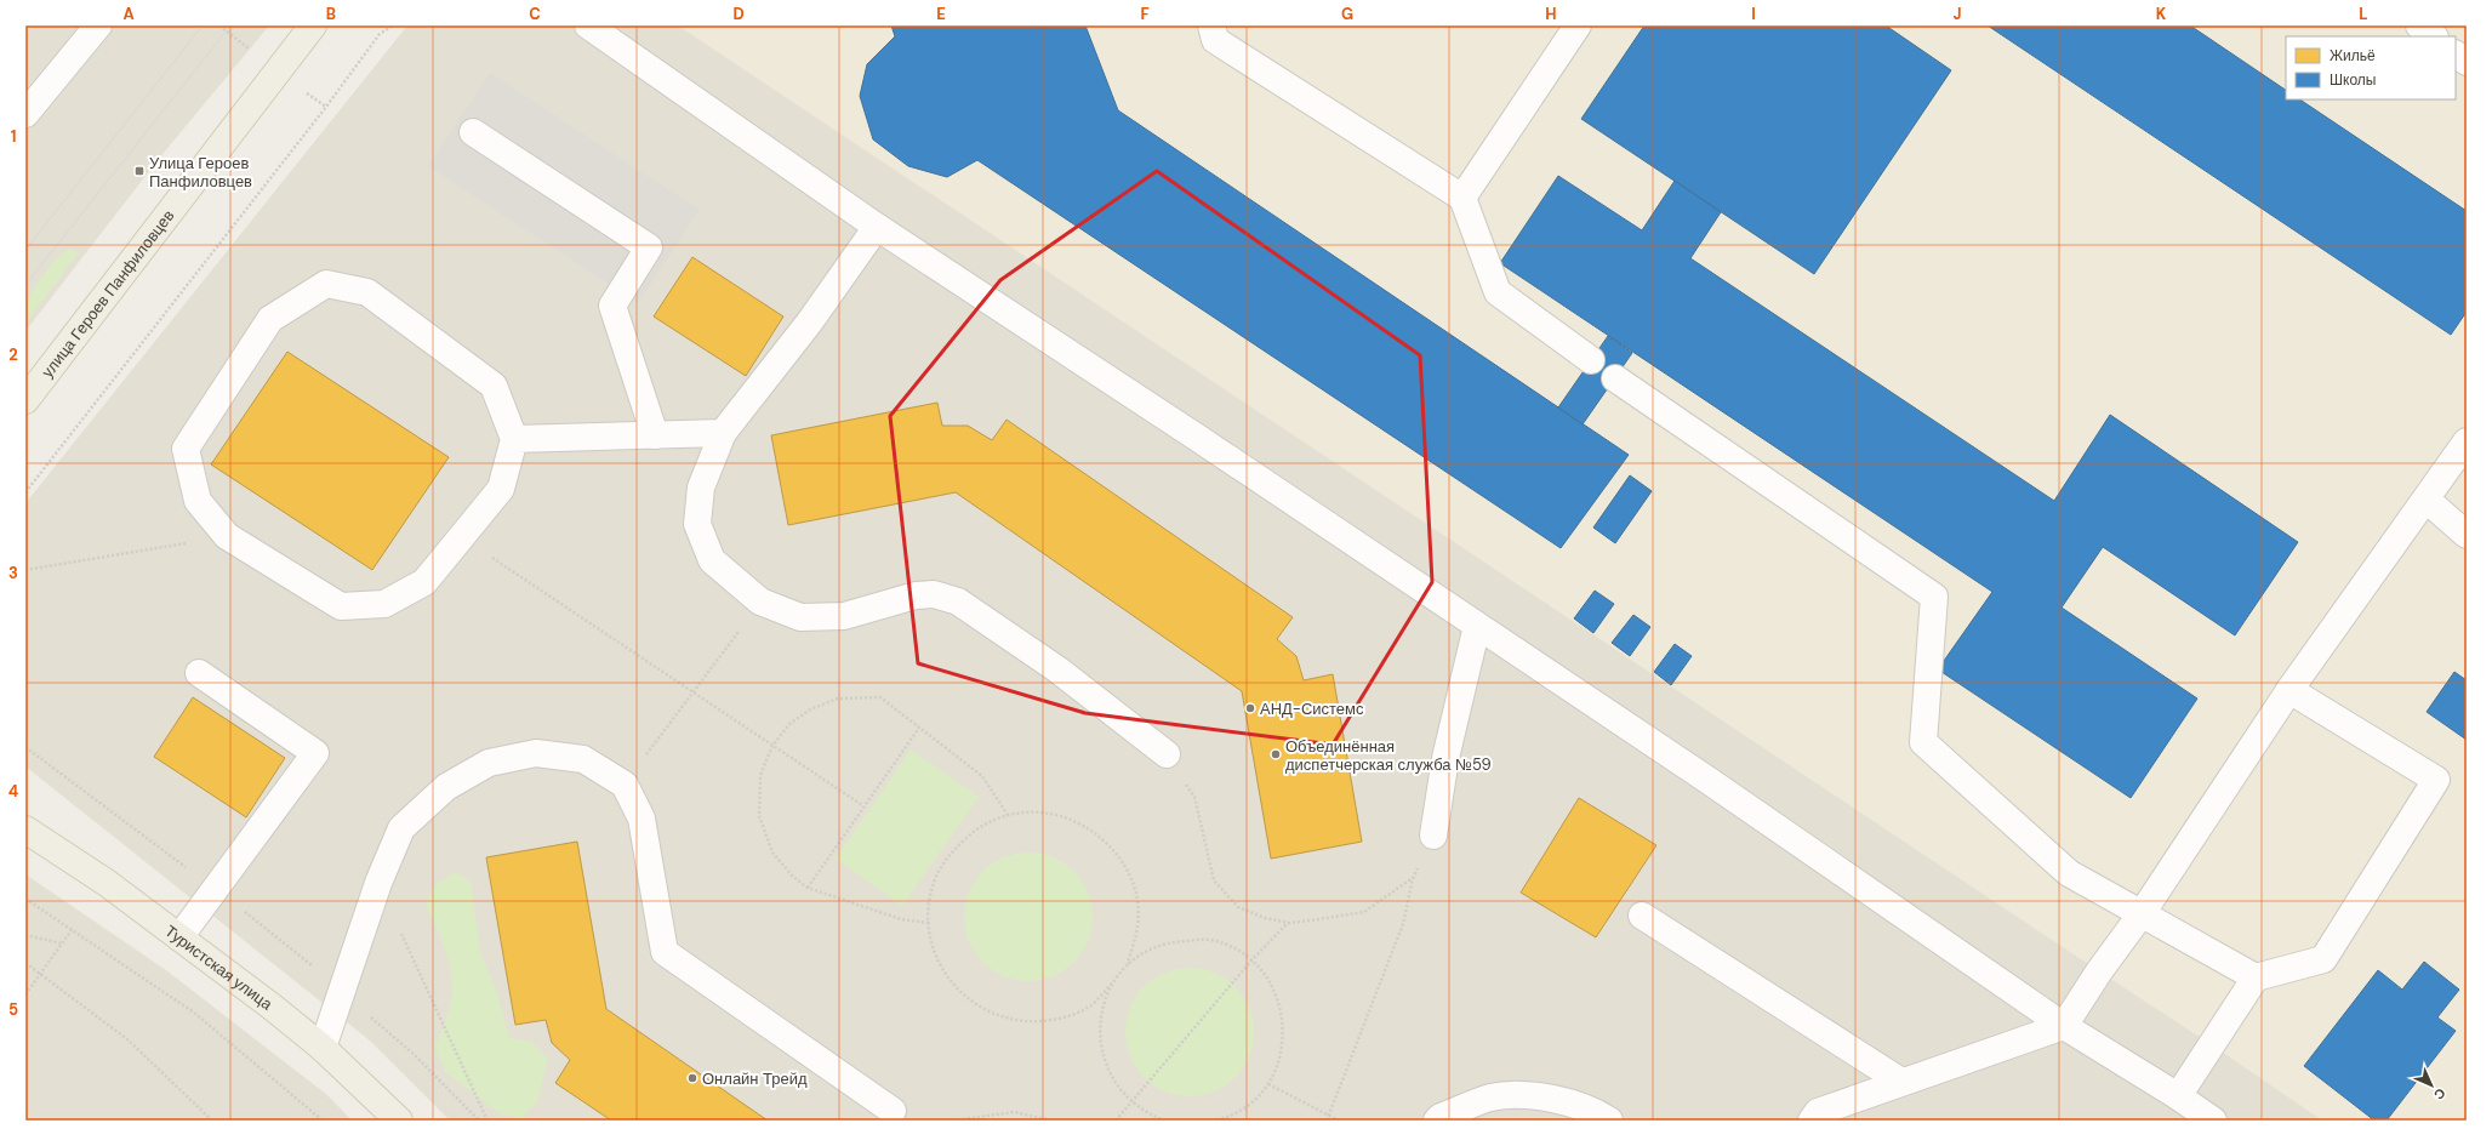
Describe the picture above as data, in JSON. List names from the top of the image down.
{
  "streets": {
    "main road": ["улица Героев Панфиловцев", "Туристская улица"]
  },
  "places": {
    "transit": ["Улица Героев Панфиловцев"],
    "other": ["АНД-Системс", "Объединённая диспетчерская служба №59", "Онлайн Трейд"]
  },
  "legend": ["Жильё", "Школы"],
  "north": "bottom right",
  "grid": {
    "columns": [
      "A",
      "B",
      "C",
      "D",
      "E",
      "F",
      "G",
      "H",
      "I",
      "J",
      "K",
      "L"
    ],
    "rows": [
      "1",
      "2",
      "3",
      "4",
      "5"
    ]
  }
}
